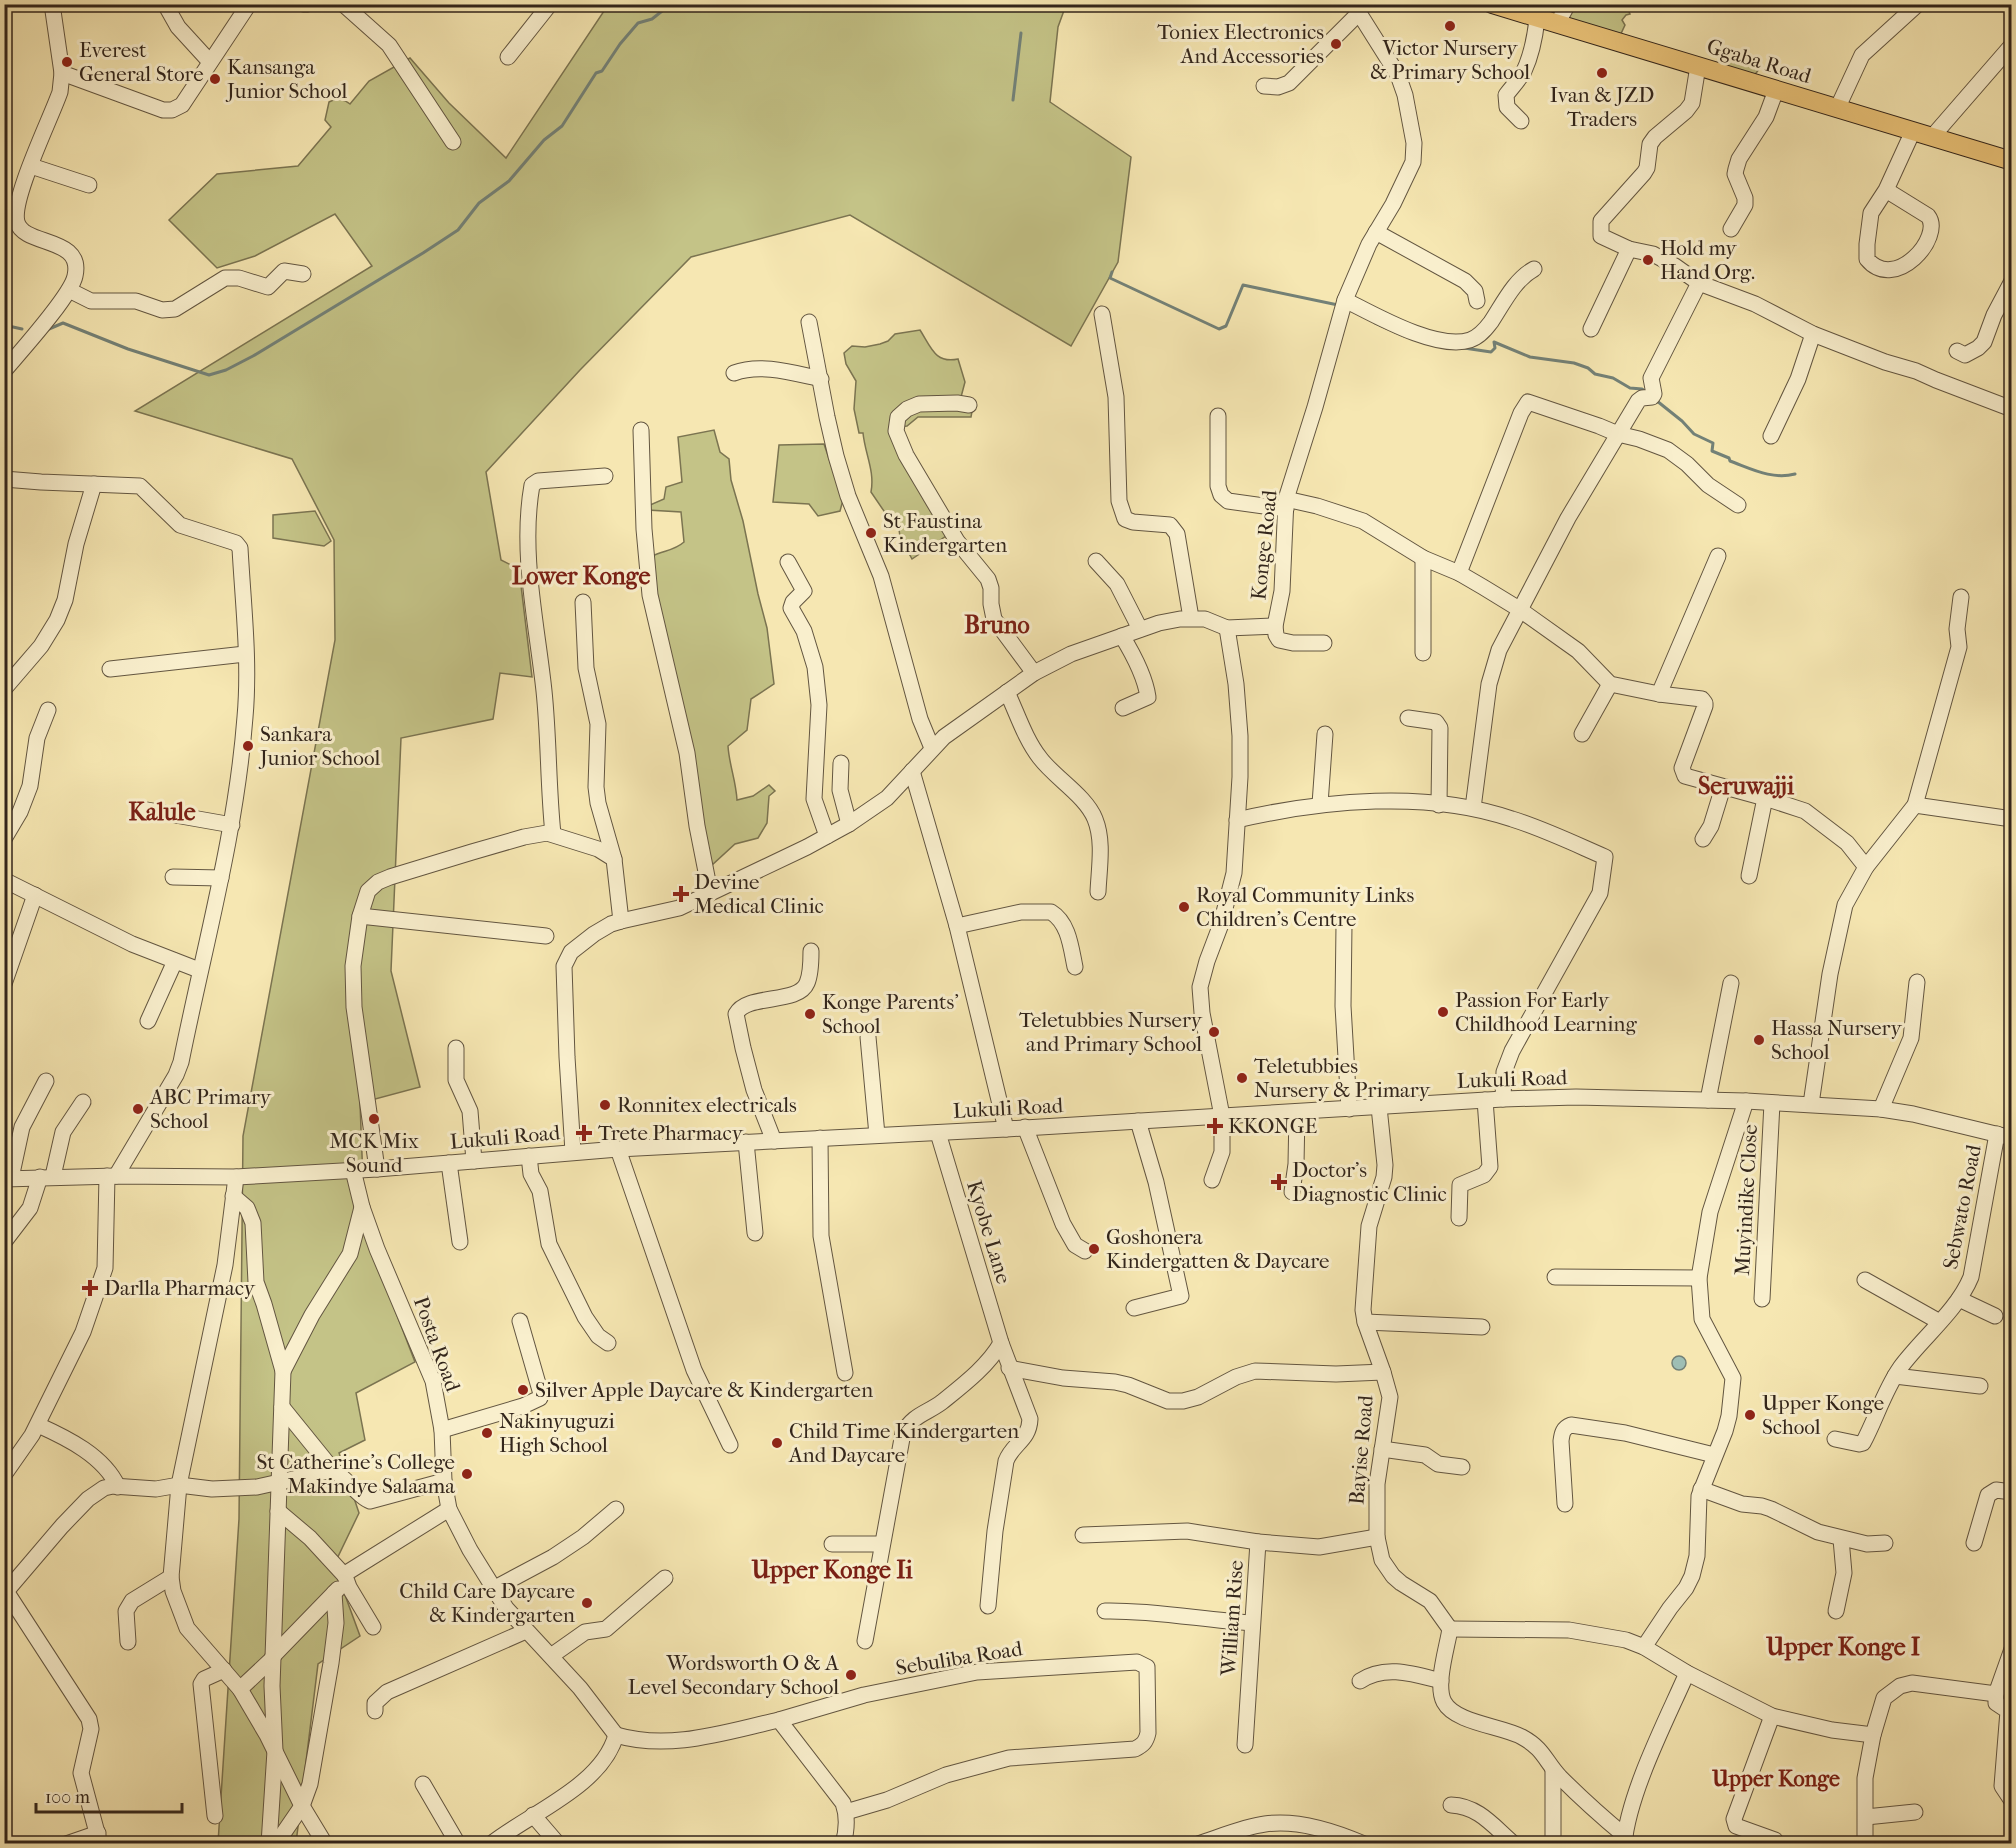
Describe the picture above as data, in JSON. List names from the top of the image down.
{
  "streets": {
    "main road": ["Ggaba Road"],
    "street": [
      "Konge Road",
      "Lukuli Road",
      "Muyindike Close",
      "Sebwato Road",
      "Kyobe Lane",
      "Posta Road",
      "Bayise Road",
      "William Rise",
      "Sebuliba Road"
    ]
  },
  "crossings": [
    ["Lukuli Road", "Muyindike Close"],
    ["Lukuli Road", "Sebwato Road"],
    ["Lukuli Road", "Kyobe Lane"],
    ["Lukuli Road", "Posta Road"],
    ["Lukuli Road", "Bayise Road"],
    ["Posta Road", "Sebuliba Road"],
    ["Bayise Road", "William Rise"]
  ],
  "districts": [
    "Lower Konge",
    "Bruno",
    "Seruwajji",
    "Kalule",
    "Upper Konge Ii",
    "Upper Konge I",
    "Upper Konge"
  ],
  "places": {
    "other": [
      "Victor Nursery & Primary School",
      "Toniex Electronics And Accessories",
      "Everest General Store",
      "Ivan & JZD Traders",
      "Kansanga Junior School",
      "Hold my Hand Org.",
      "St Faustina Kindergarten",
      "Sankara Junior School",
      "Royal Community Links Children's Centre",
      "Passion For Early Childhood Learning",
      "Konge Parents' School",
      "Teletubbies Nursery and Primary School",
      "Hassa Nursery School",
      "Teletubbies Nursery & Primary",
      "Ronnitex electricals",
      "ABC Primary School",
      "MCK Mix Sound",
      "Goshonera Kindergatten & Daycare",
      "Silver Apple Daycare & Kindergarten",
      "Upper Konge School",
      "Nakinyuguzi High School",
      "Child Time Kindergarten And Daycare",
      "St Catherine's College Makindye Salaama",
      "Child Care Daycare & Kindergarten",
      "Wordsworth O & A Level Secondary School"
    ],
    "health": [
      "Devine Medical Clinic",
      "KKONGE",
      "Trete Pharmacy",
      "Doctor's Diagnostic Clinic",
      "Darlla Pharmacy"
    ]
  },
  "scale_bar": "100 m"
}
